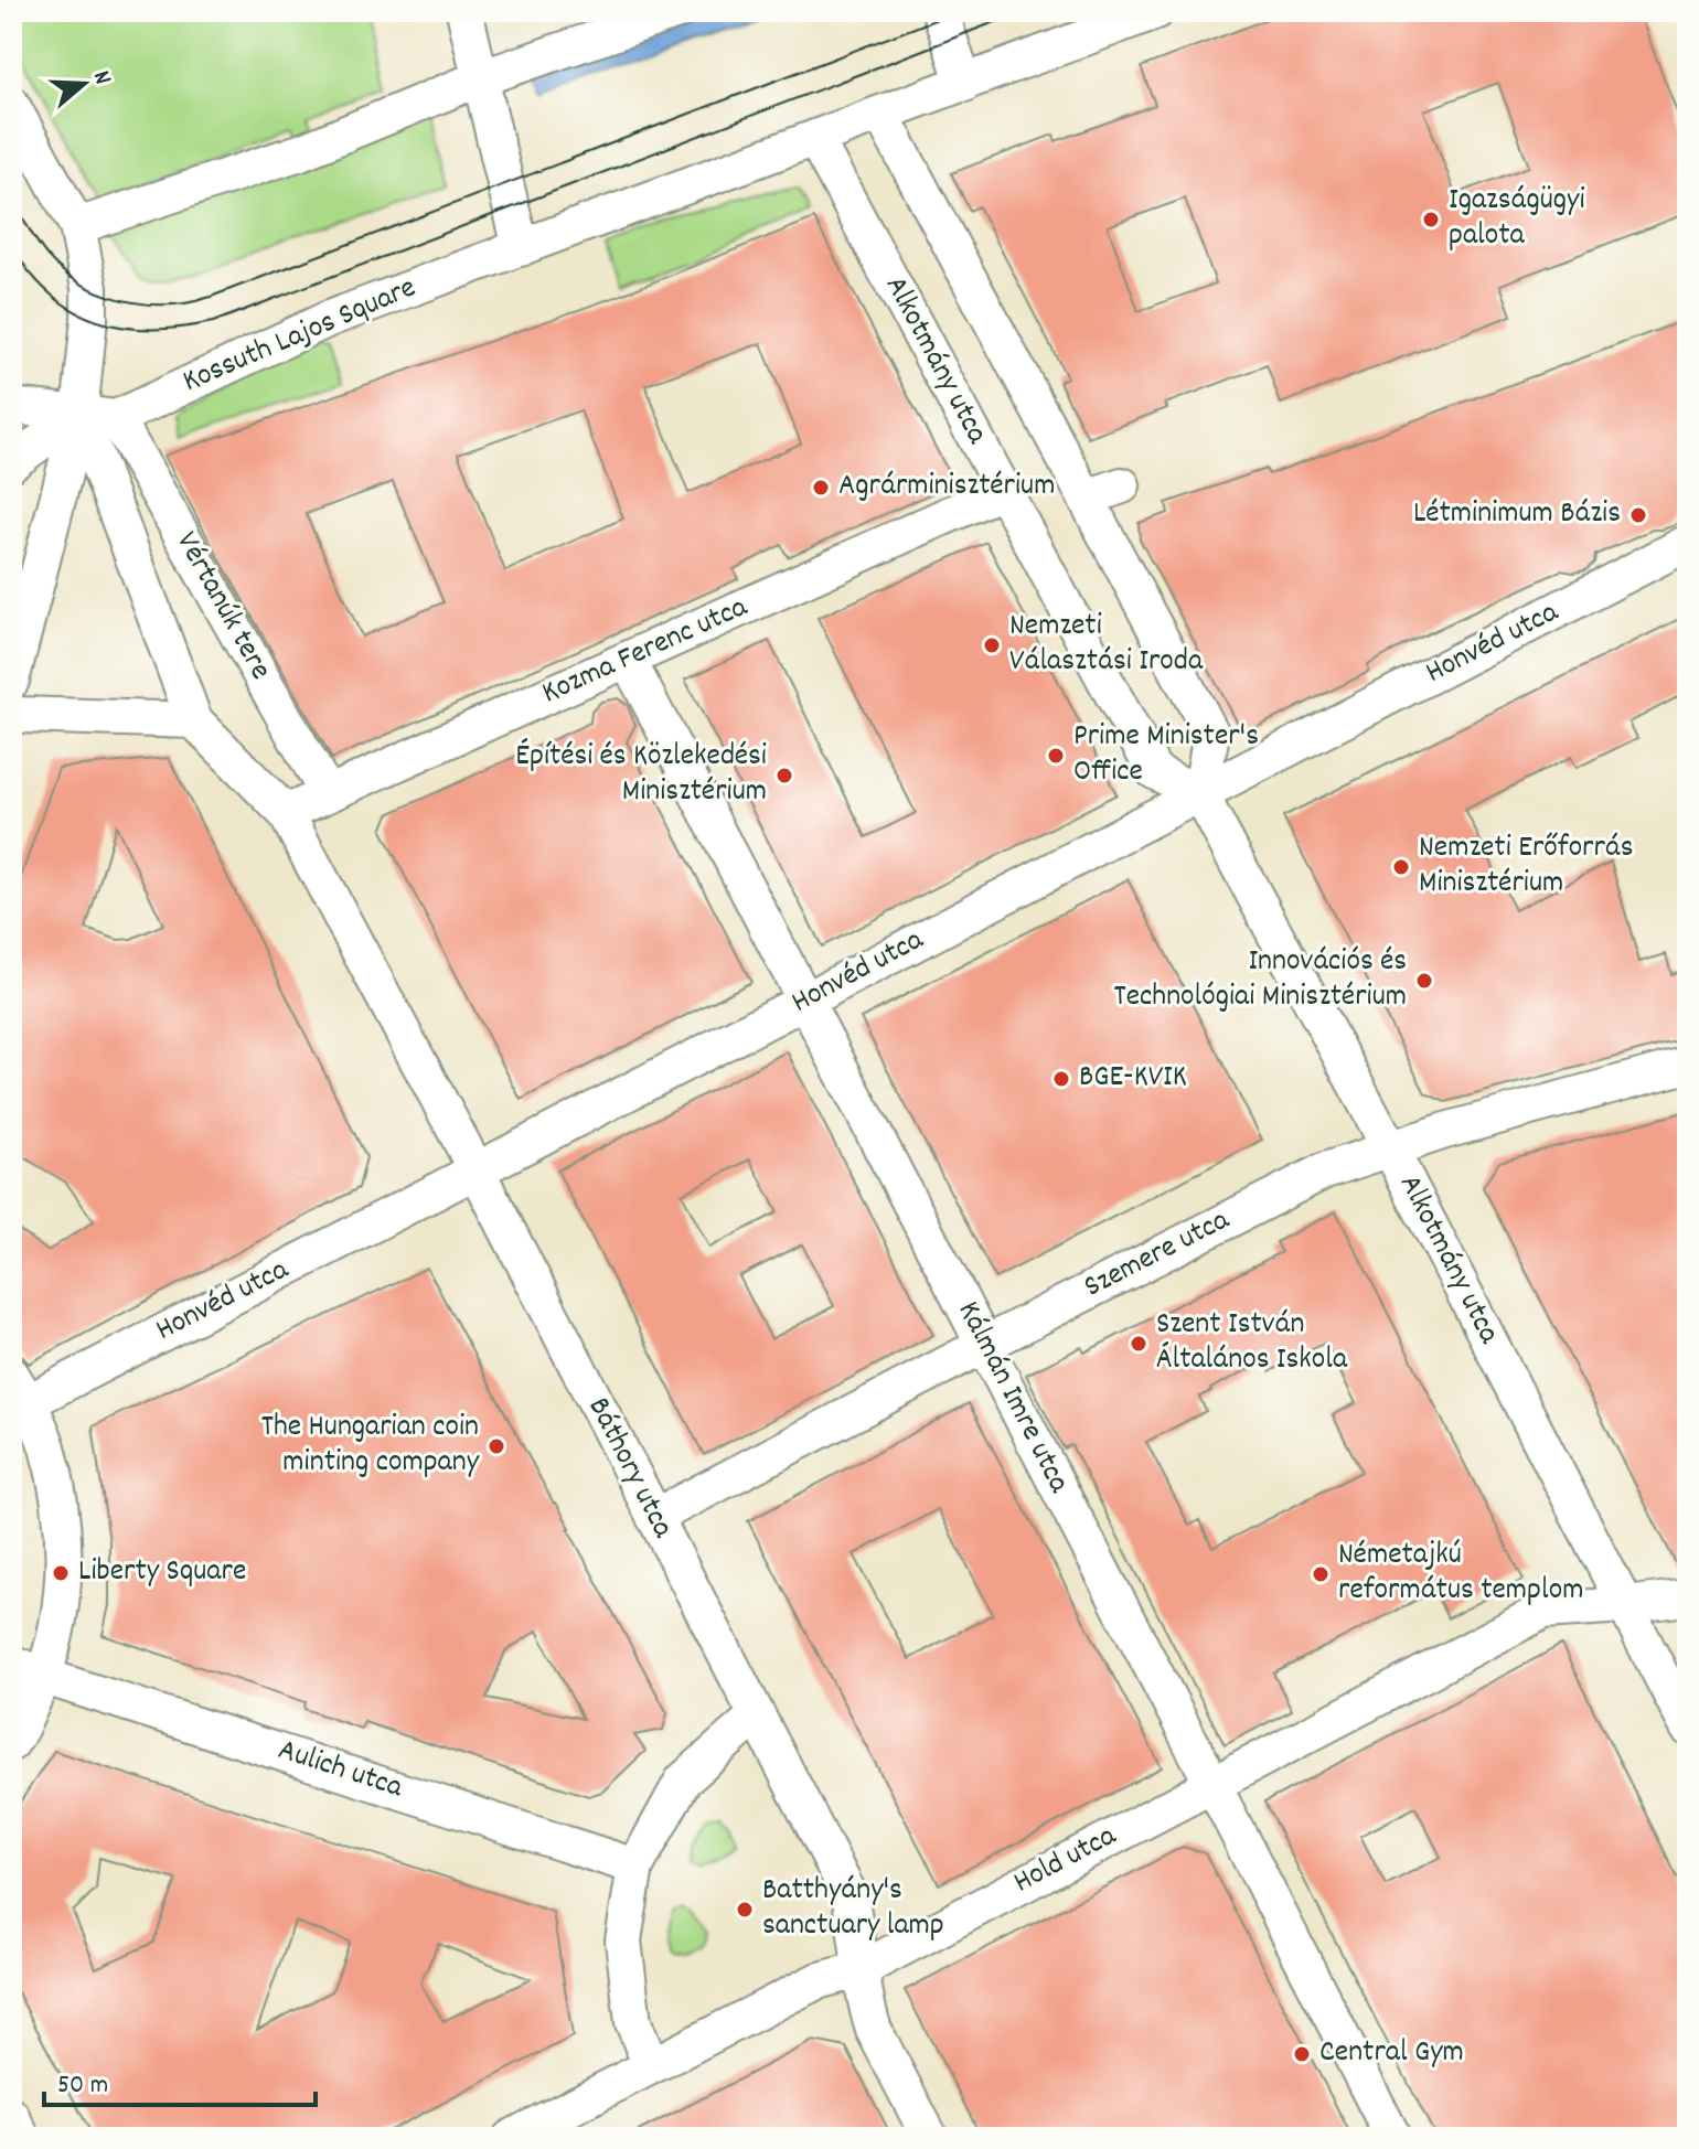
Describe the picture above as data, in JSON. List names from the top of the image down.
{
  "streets": {
    "street": [
      "Kossuth Lajos Square",
      "Alkotmány utca",
      "Vértanúk tere",
      "Honvéd utca",
      "Kozma Ferenc utca",
      "Szemere utca",
      "Kálmán Imre utca",
      "Báthory utca",
      "Aulich utca",
      "Hold utca"
    ]
  },
  "crossings": [
    ["Kossuth Lajos Square", "Alkotmány utca"],
    ["Kossuth Lajos Square", "Vértanúk tere"],
    ["Alkotmány utca", "Honvéd utca"],
    ["Alkotmány utca", "Kozma Ferenc utca"],
    ["Alkotmány utca", "Szemere utca"],
    ["Alkotmány utca", "Hold utca"],
    ["Vértanúk tere", "Kozma Ferenc utca"],
    ["Vértanúk tere", "Báthory utca"],
    ["Honvéd utca", "Kálmán Imre utca"],
    ["Honvéd utca", "Báthory utca"],
    ["Kozma Ferenc utca", "Kálmán Imre utca"],
    ["Kozma Ferenc utca", "Báthory utca"],
    ["Szemere utca", "Kálmán Imre utca"],
    ["Szemere utca", "Báthory utca"],
    ["Kálmán Imre utca", "Hold utca"],
    ["Báthory utca", "Hold utca"]
  ],
  "places": [
    "Igazságügyi palota",
    "Agrárminisztérium",
    "Létminimum Bázis",
    "Nemzeti Választási Iroda",
    "Prime Minister's Office",
    "Építési és Közlekedési Minisztérium",
    "Nemzeti Erőforrás Minisztérium",
    "Innovációs és Technológiai Minisztérium",
    "BGE-KVIK",
    "Szent István Általános Iskola",
    "The Hungarian coin minting company",
    "Liberty Square",
    "Németajkú református templom",
    "Batthyány's sanctuary lamp",
    "Central Gym"
  ],
  "scale_bar": "50 m",
  "north": "right"
}
